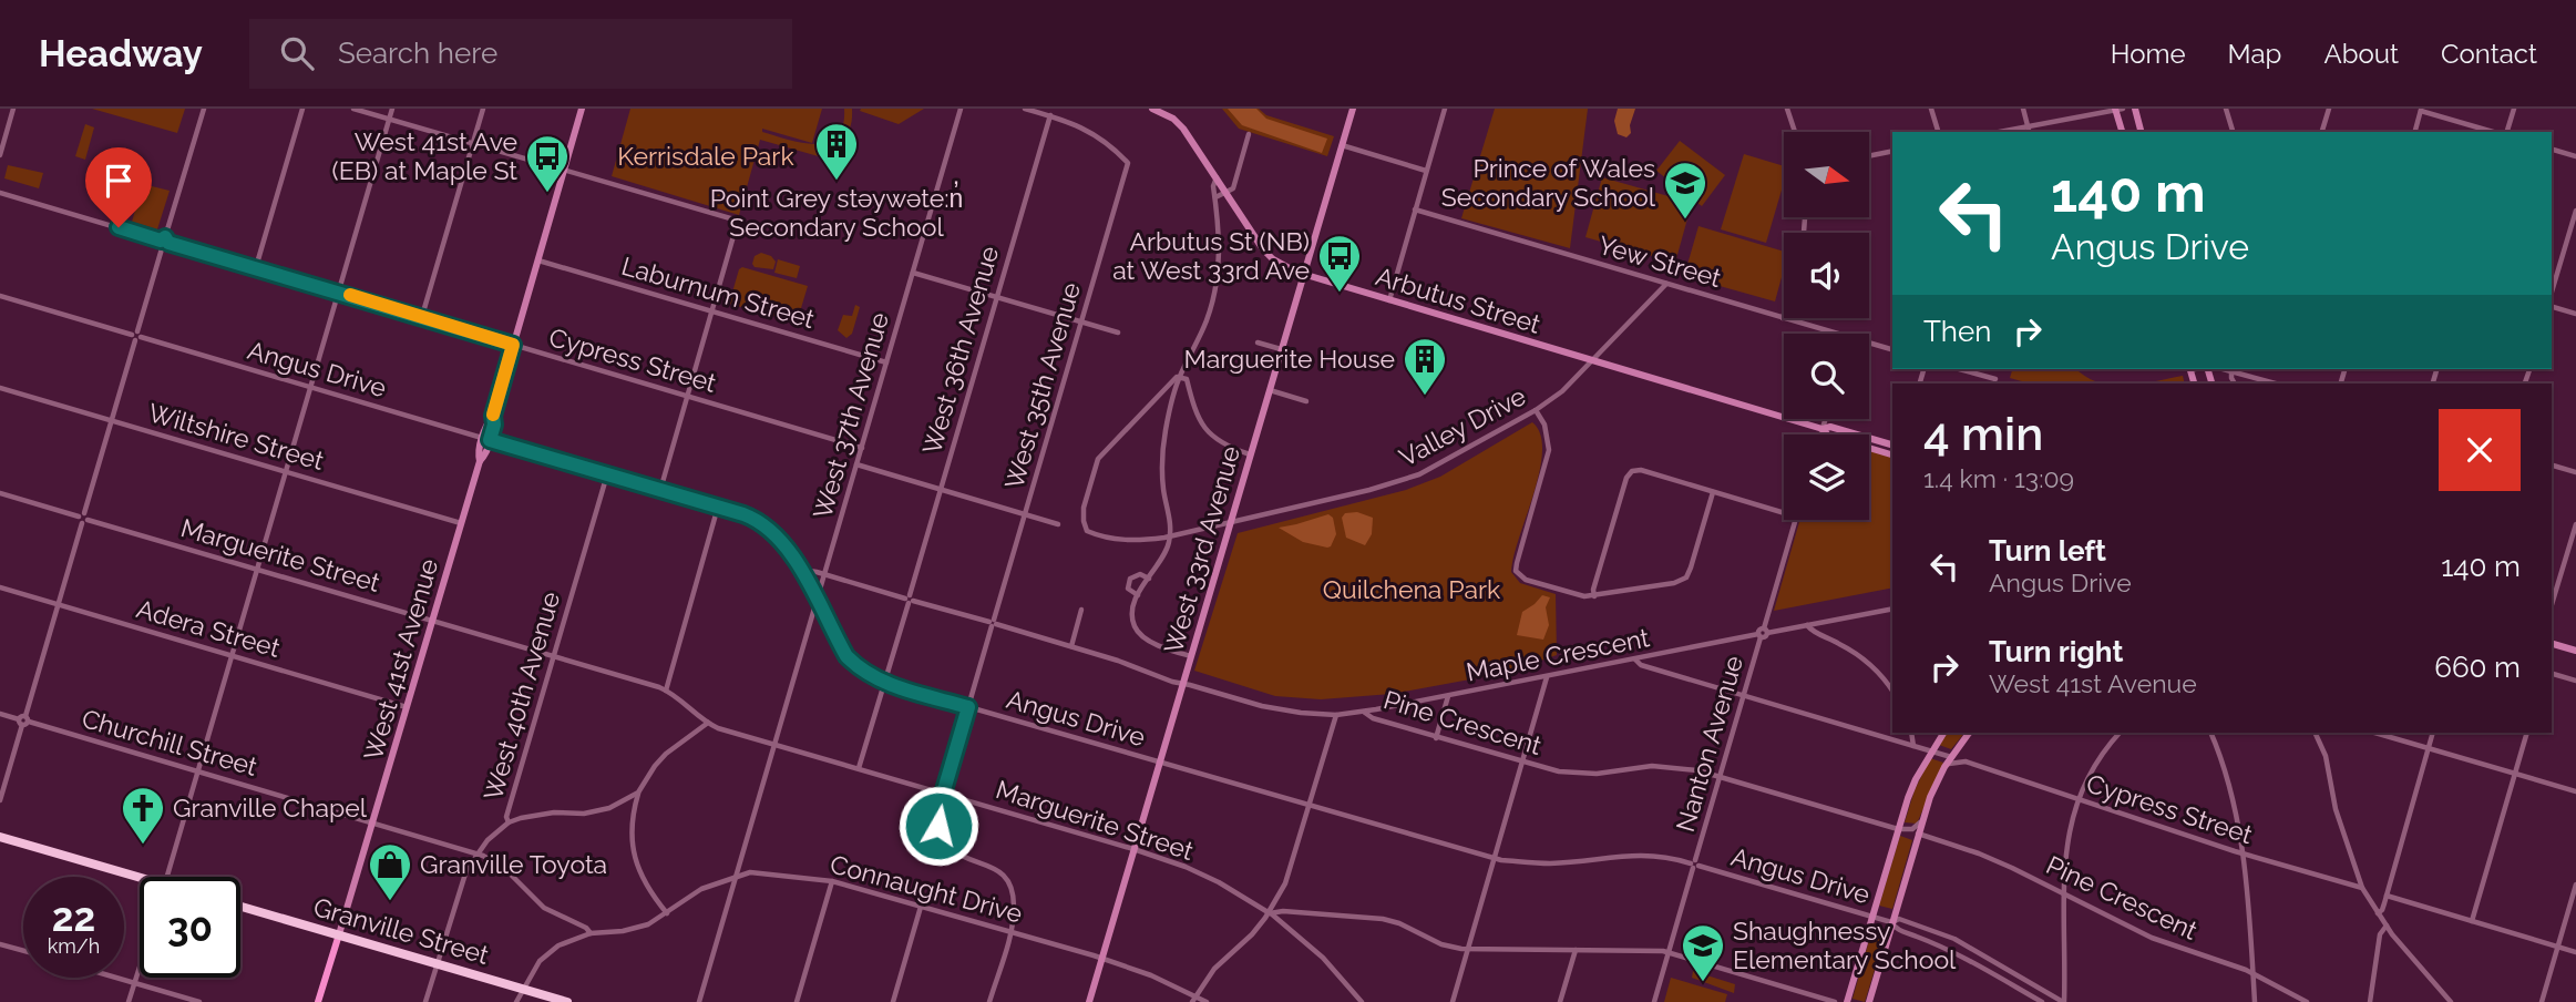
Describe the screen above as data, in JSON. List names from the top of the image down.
{
  "streets": {
    "highway": ["Granville Street"],
    "main road": ["Arbutus Street", "West 33rd Avenue", "West 41st Avenue"],
    "street": [
      "Yew Street",
      "Laburnum Street",
      "West 36th Avenue",
      "Cypress Street",
      "Angus Drive",
      "West 35th Avenue",
      "West 37th Avenue",
      "Valley Drive",
      "Wiltshire Street",
      "Marguerite Street",
      "Adera Street",
      "Maple Crescent",
      "West 40th Avenue",
      "Pine Crescent",
      "Churchill Street",
      "Nanton Avenue",
      "Connaught Drive"
    ]
  },
  "crossings": [
    ["Yew Street", "Valley Drive"],
    ["Laburnum Street", "West 37th Avenue"],
    ["Laburnum Street", "West 41st Avenue"],
    ["Arbutus Street", "Valley Drive"],
    ["Arbutus Street", "West 33rd Avenue"],
    ["West 36th Avenue", "Angus Drive"],
    ["West 36th Avenue", "West 35th Avenue"],
    ["West 36th Avenue", "Marguerite Street"],
    ["West 36th Avenue", "Pine Crescent"],
    ["Cypress Street", "West 37th Avenue"],
    ["Cypress Street", "West 41st Avenue"],
    ["Angus Drive", "West 35th Avenue"],
    ["Angus Drive", "West 37th Avenue"],
    ["Angus Drive", "West 33rd Avenue"],
    ["Angus Drive", "West 41st Avenue"],
    ["Angus Drive", "West 40th Avenue"],
    ["Angus Drive", "Pine Crescent"],
    ["Angus Drive", "Nanton Avenue"],
    ["West 35th Avenue", "Marguerite Street"],
    ["West 35th Avenue", "Pine Crescent"],
    ["West 35th Avenue", "Connaught Drive"],
    ["West 37th Avenue", "Marguerite Street"],
    ["West 37th Avenue", "Pine Crescent"],
    ["West 37th Avenue", "Connaught Drive"],
    ["Valley Drive", "West 33rd Avenue"],
    ["Wiltshire Street", "West 41st Avenue"],
    ["West 33rd Avenue", "Marguerite Street"],
    ["West 33rd Avenue", "Pine Crescent"],
    ["West 33rd Avenue", "Connaught Drive"],
    ["Marguerite Street", "West 41st Avenue"],
    ["Marguerite Street", "West 40th Avenue"],
    ["Marguerite Street", "Nanton Avenue"],
    ["Adera Street", "West 41st Avenue"],
    ["Maple Crescent", "Pine Crescent"],
    ["Maple Crescent", "Nanton Avenue"],
    ["West 41st Avenue", "Churchill Street"],
    ["West 41st Avenue", "Granville Street"],
    ["West 40th Avenue", "Churchill Street"],
    ["West 40th Avenue", "Granville Street"],
    ["Pine Crescent", "Nanton Avenue"],
    ["Churchill Street", "Connaught Drive"],
    ["Connaught Drive", "Granville Street"]
  ],
  "parks": ["Kerrisdale Park", "Quilchena Park"],
  "places": {
    "building": ["Point Grey stəywəte:n̓ Secondary School", "Marguerite House"],
    "bus stop": ["West 41st Ave (EB) at Maple St", "Arbutus St (NB) at West 33rd Ave"],
    "school or university": ["Prince of Wales Secondary School", "Shaughnessy Elementary School"],
    "church": ["Granville Chapel"],
    "shop": ["Granville Toyota"]
  },
  "north": "right",
  "page": {
    "header": "Headway",
    "search": "Search here",
    "nav": [
      "Home",
      "Map",
      "About",
      "Contact"
    ],
    "turn": ["140 m", "Angus Drive"],
    "then": "Then",
    "heading": ["4 min", "1.4 km · 13:09"],
    "list": [
      {
        "name": "Turn left",
        "note": "Angus Drive",
        "value": "140 m"
      },
      {
        "name": "Turn right",
        "note": "West 41st Avenue",
        "value": "660 m"
      }
    ],
    "speed": "22 km/h",
    "limit": "30"
  }
}
